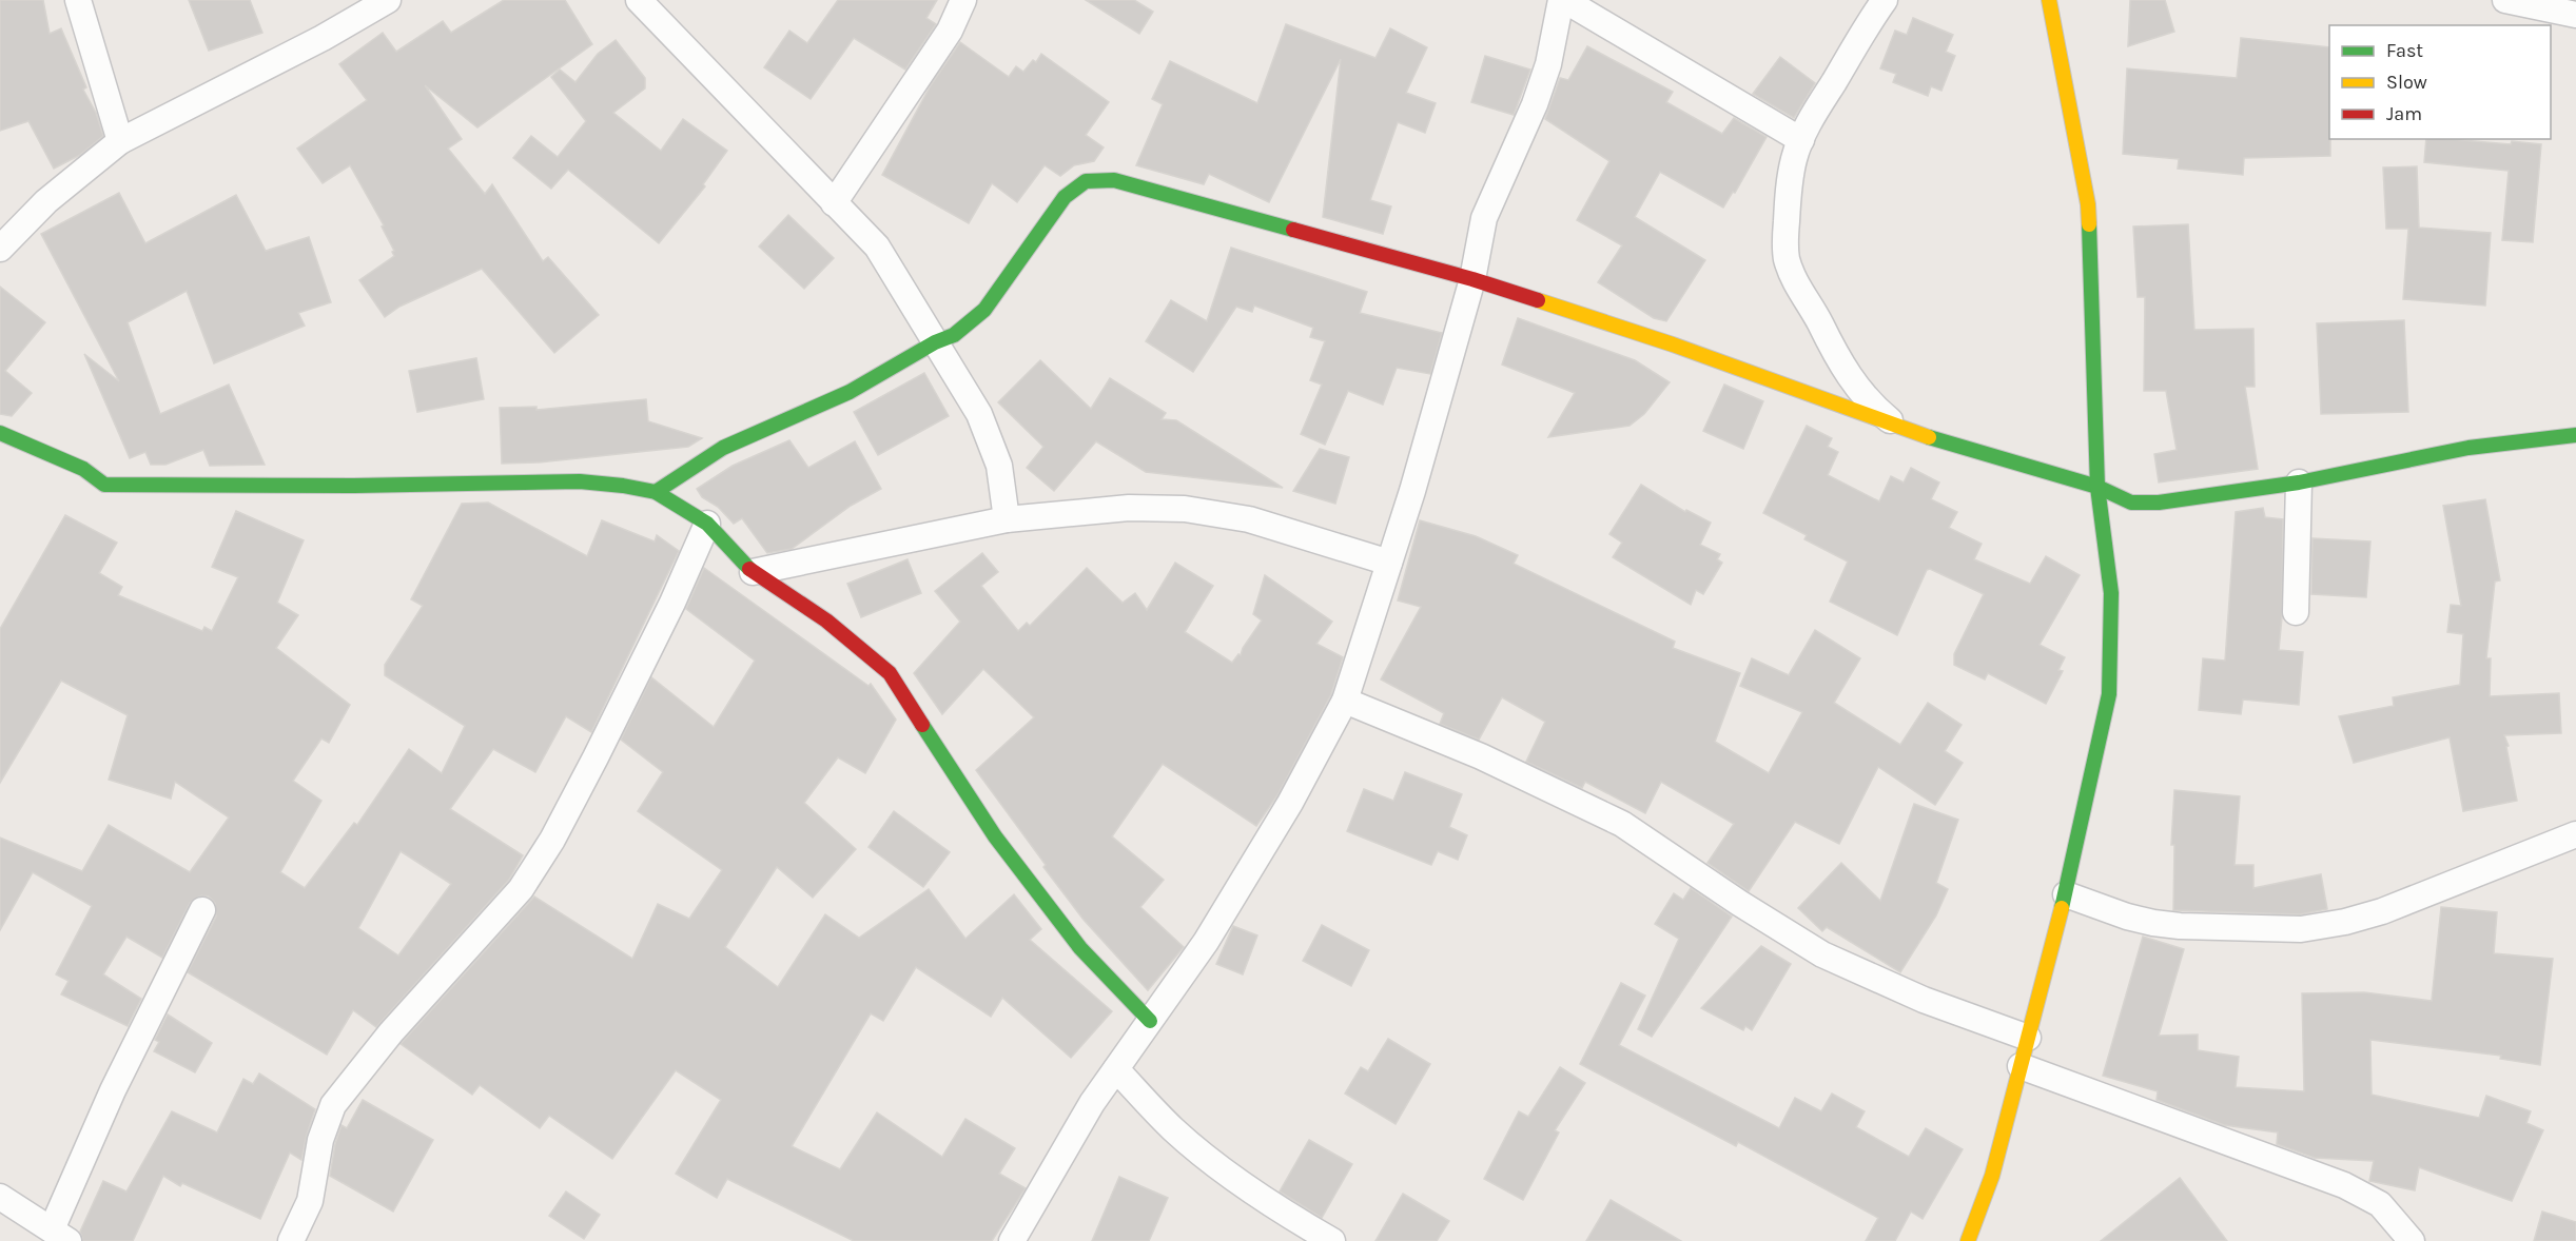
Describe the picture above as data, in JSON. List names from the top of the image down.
{
  "legend": ["Fast", "Slow", "Jam"]
}
